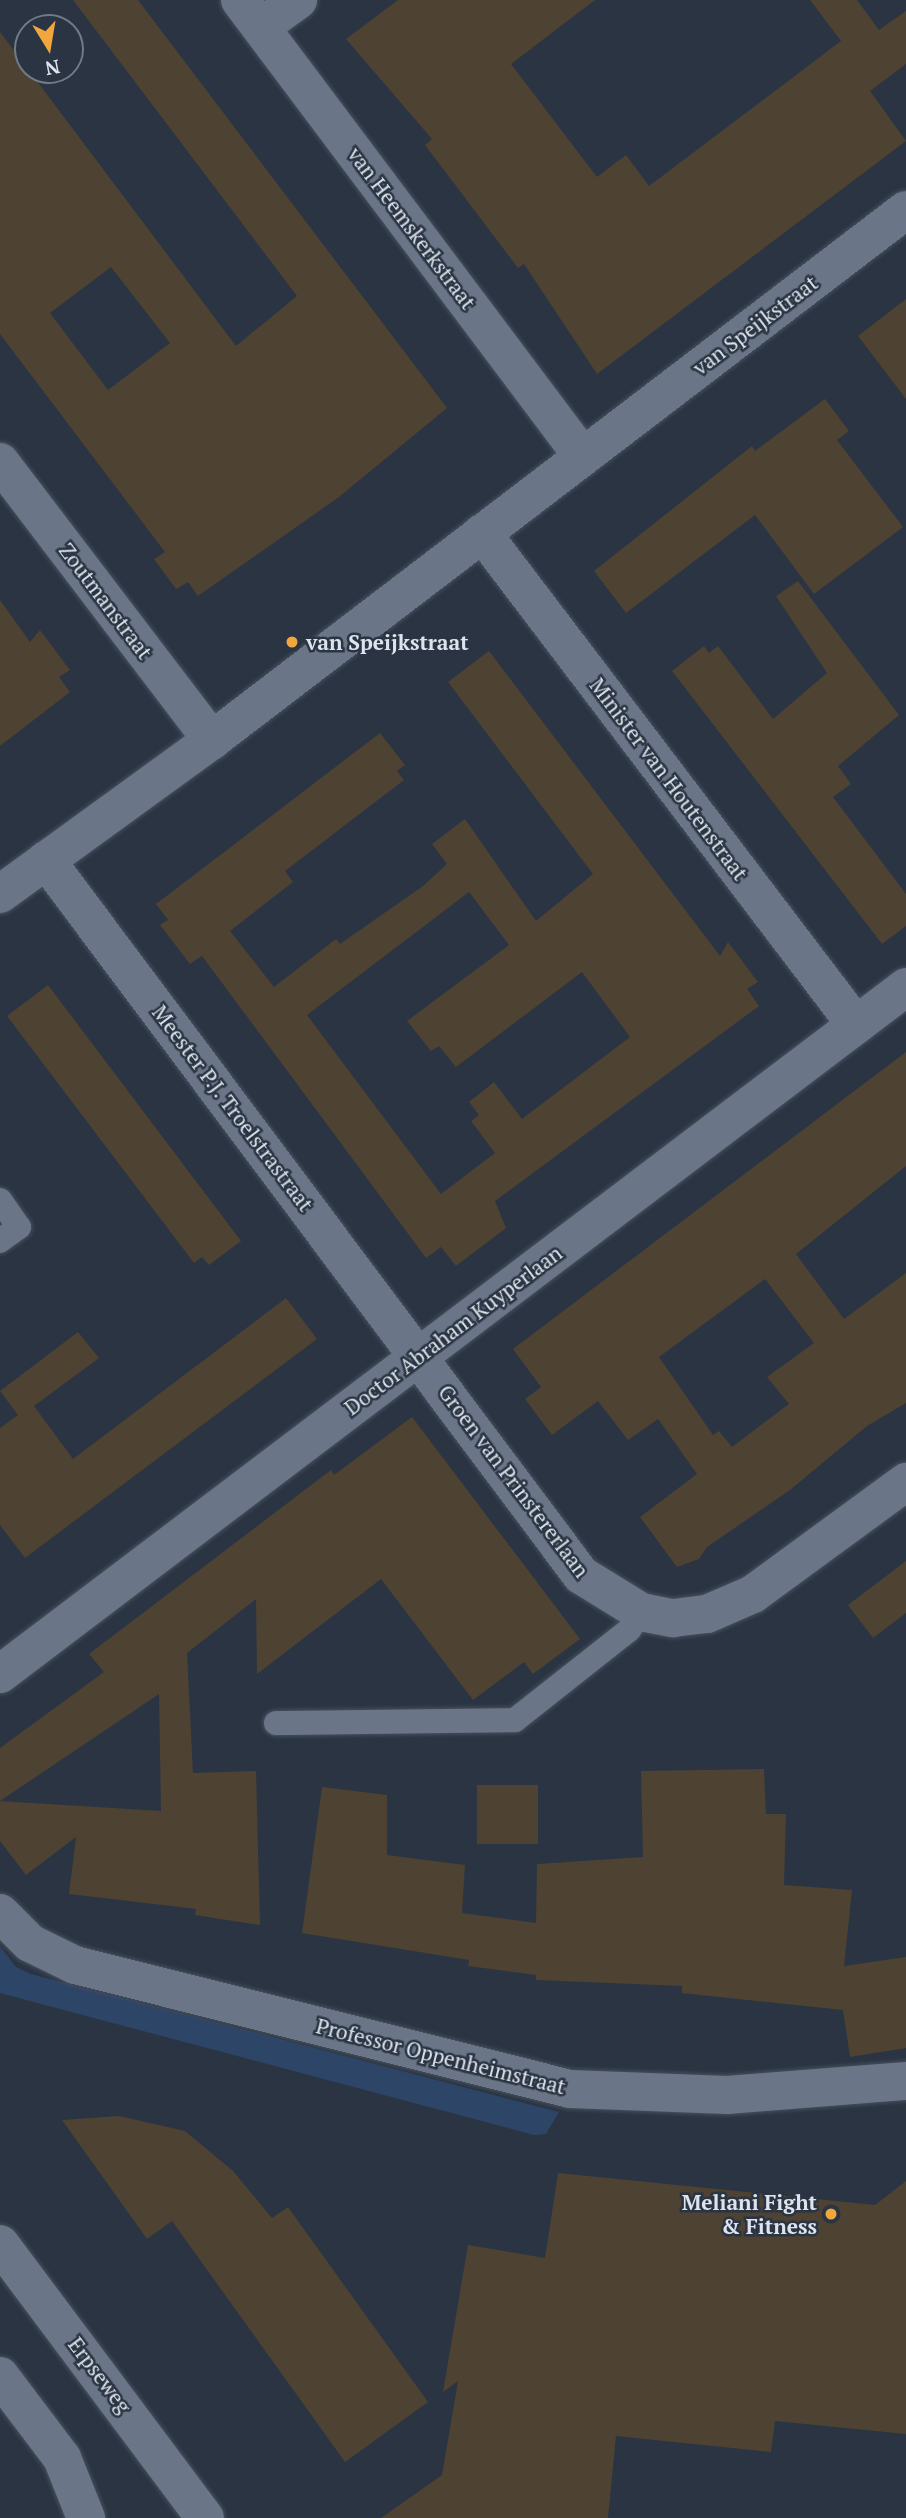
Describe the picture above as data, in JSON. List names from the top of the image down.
{
  "streets": {
    "street": [
      "van Heemskerkstraat",
      "van Speijkstraat",
      "Zoutmanstraat",
      "Minister van Houtenstraat",
      "Meester P.J. Troelstrastraat",
      "Doctor Abraham Kuyperlaan",
      "Groen van Prinstererlaan",
      "Professor Oppenheimstraat",
      "Erpseweg"
    ]
  },
  "crossings": [
    ["van Heemskerkstraat", "van Speijkstraat"],
    ["van Speijkstraat", "Zoutmanstraat"],
    ["van Speijkstraat", "Minister van Houtenstraat"],
    ["van Speijkstraat", "Meester P.J. Troelstrastraat"],
    ["Minister van Houtenstraat", "Doctor Abraham Kuyperlaan"],
    ["Meester P.J. Troelstrastraat", "Doctor Abraham Kuyperlaan"],
    ["Meester P.J. Troelstrastraat", "Groen van Prinstererlaan"],
    ["Doctor Abraham Kuyperlaan", "Groen van Prinstererlaan"]
  ],
  "places": ["van Speijkstraat", "Meliani Fight & Fitness"],
  "north": "bottom"
}
